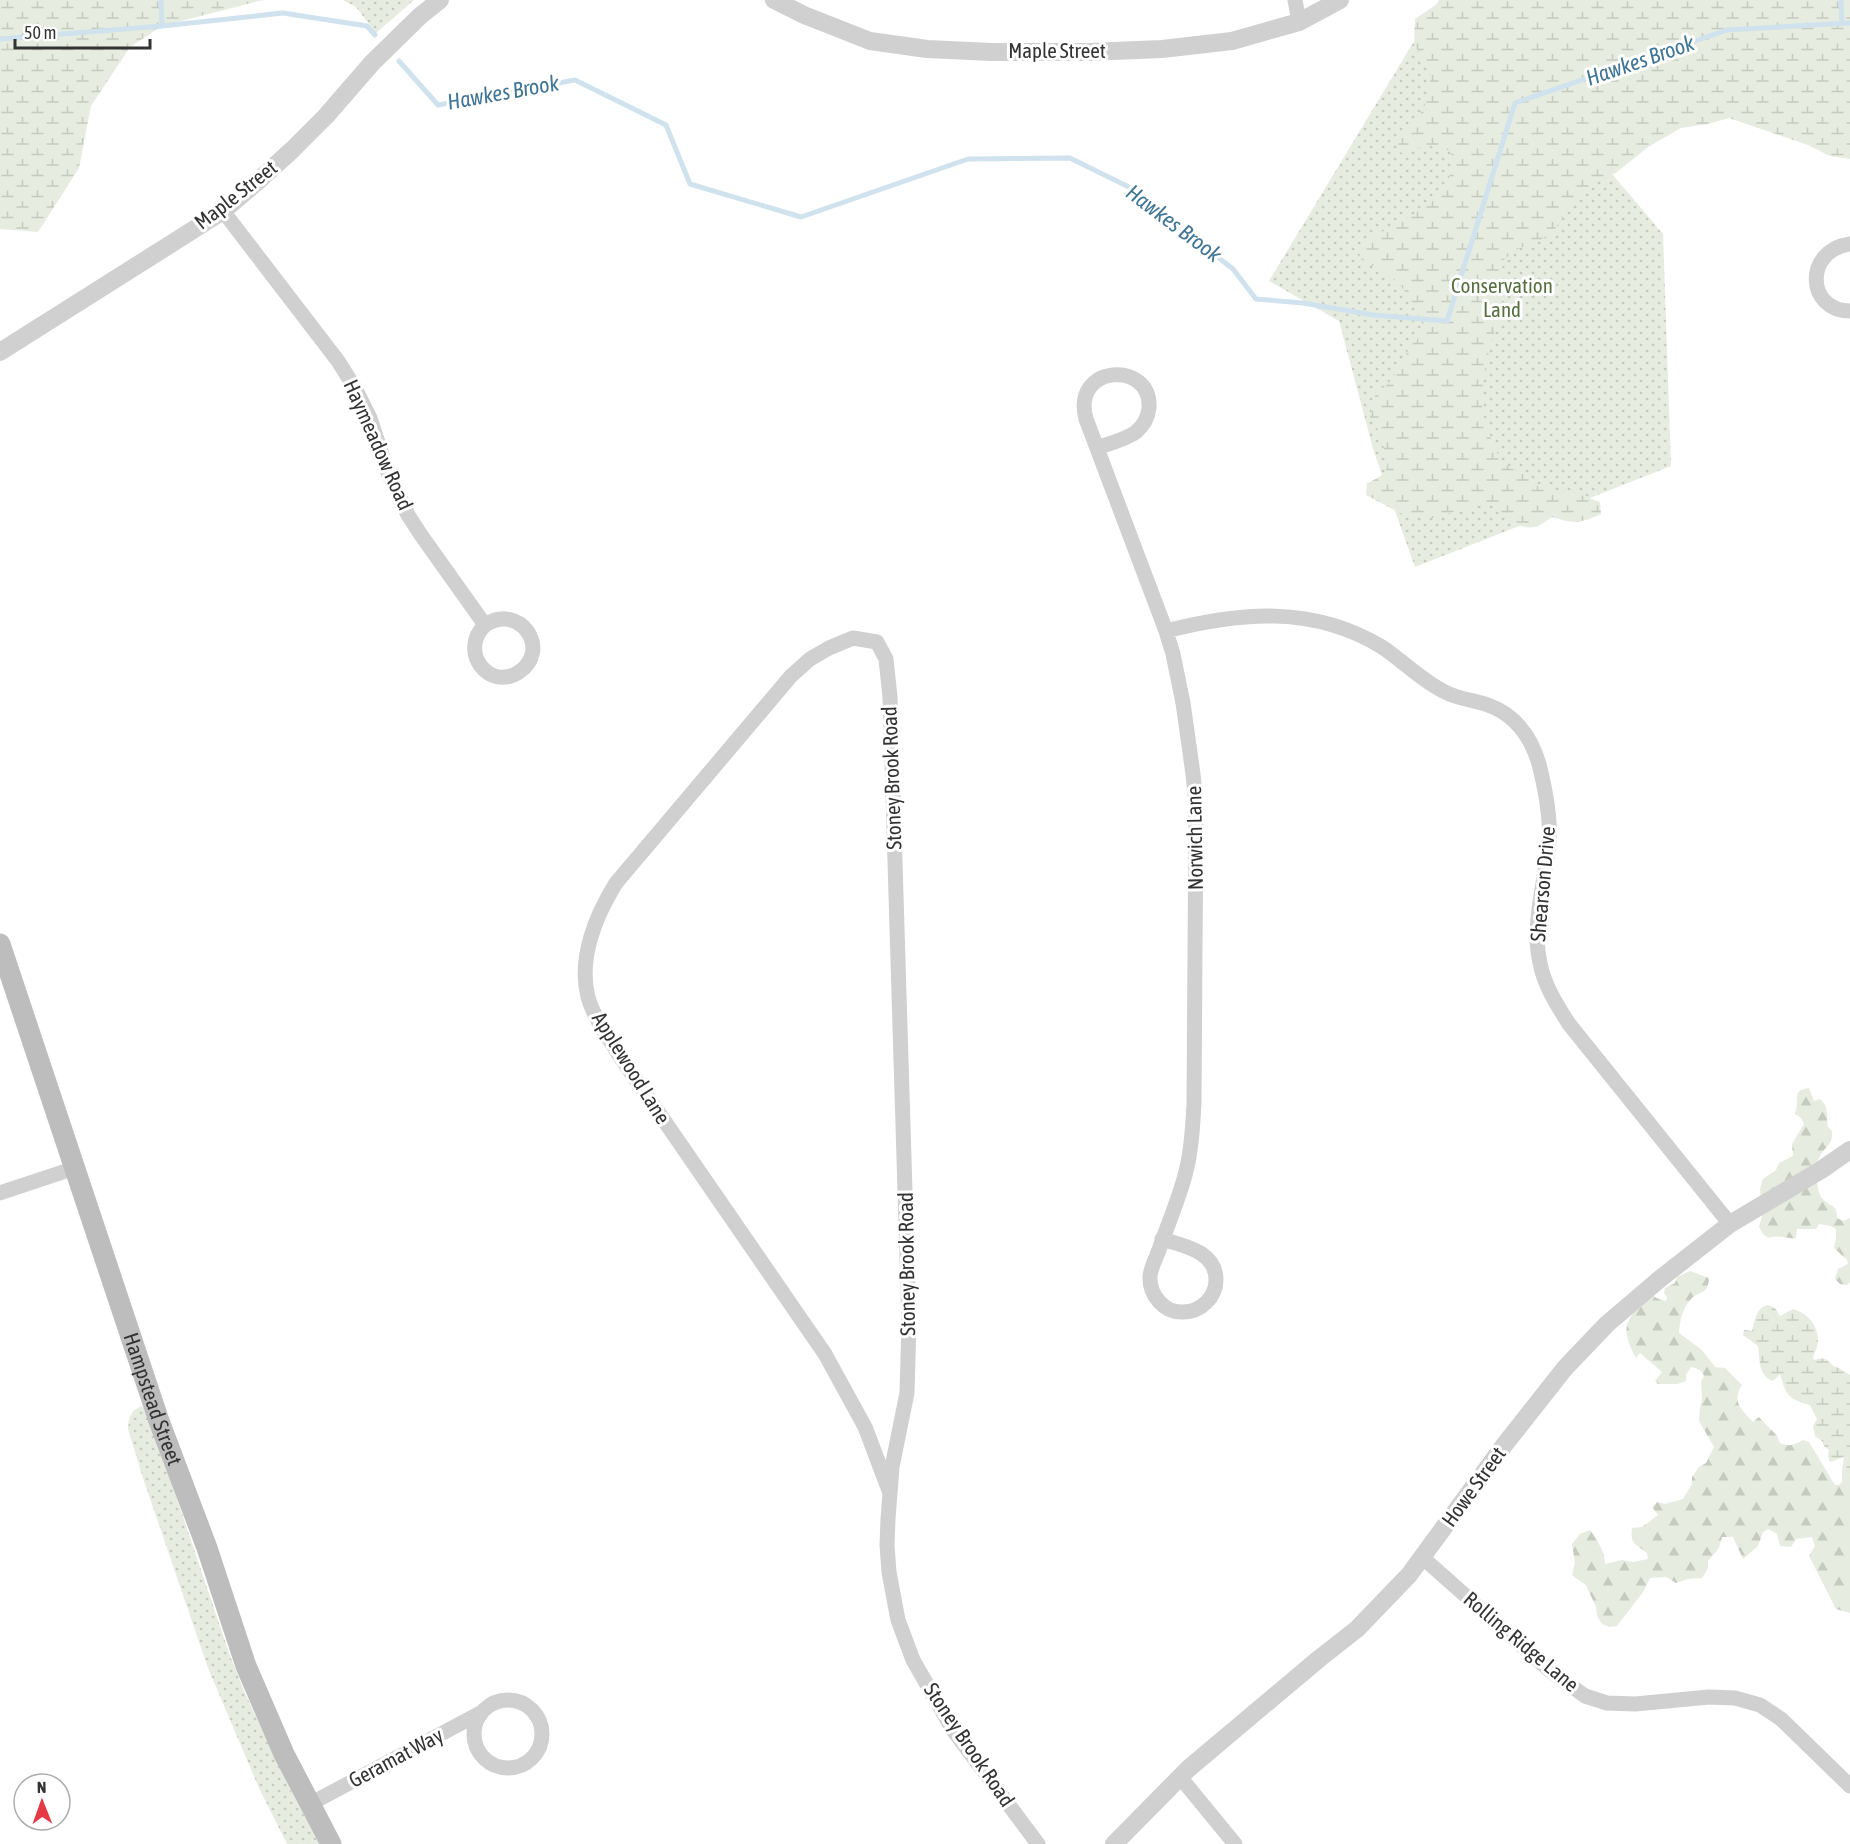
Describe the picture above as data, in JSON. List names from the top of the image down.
{
  "streets": {
    "main road": ["Hampstead Street"],
    "street": [
      "Maple Street",
      "Haymeadow Road",
      "Stoney Brook Road",
      "Norwich Lane",
      "Shearson Drive",
      "Applewood Lane",
      "Howe Street",
      "Rolling Ridge Lane",
      "Geramat Way"
    ]
  },
  "crossings": [
    ["Maple Street", "Haymeadow Road"],
    ["Stoney Brook Road", "Applewood Lane"],
    ["Norwich Lane", "Shearson Drive"],
    ["Shearson Drive", "Howe Street"],
    ["Hampstead Street", "Geramat Way"],
    ["Howe Street", "Rolling Ridge Lane"]
  ],
  "water": ["Hawkes Brook"],
  "parks": ["Conservation Land"],
  "scale_bar": "50 m",
  "north": "top"
}
